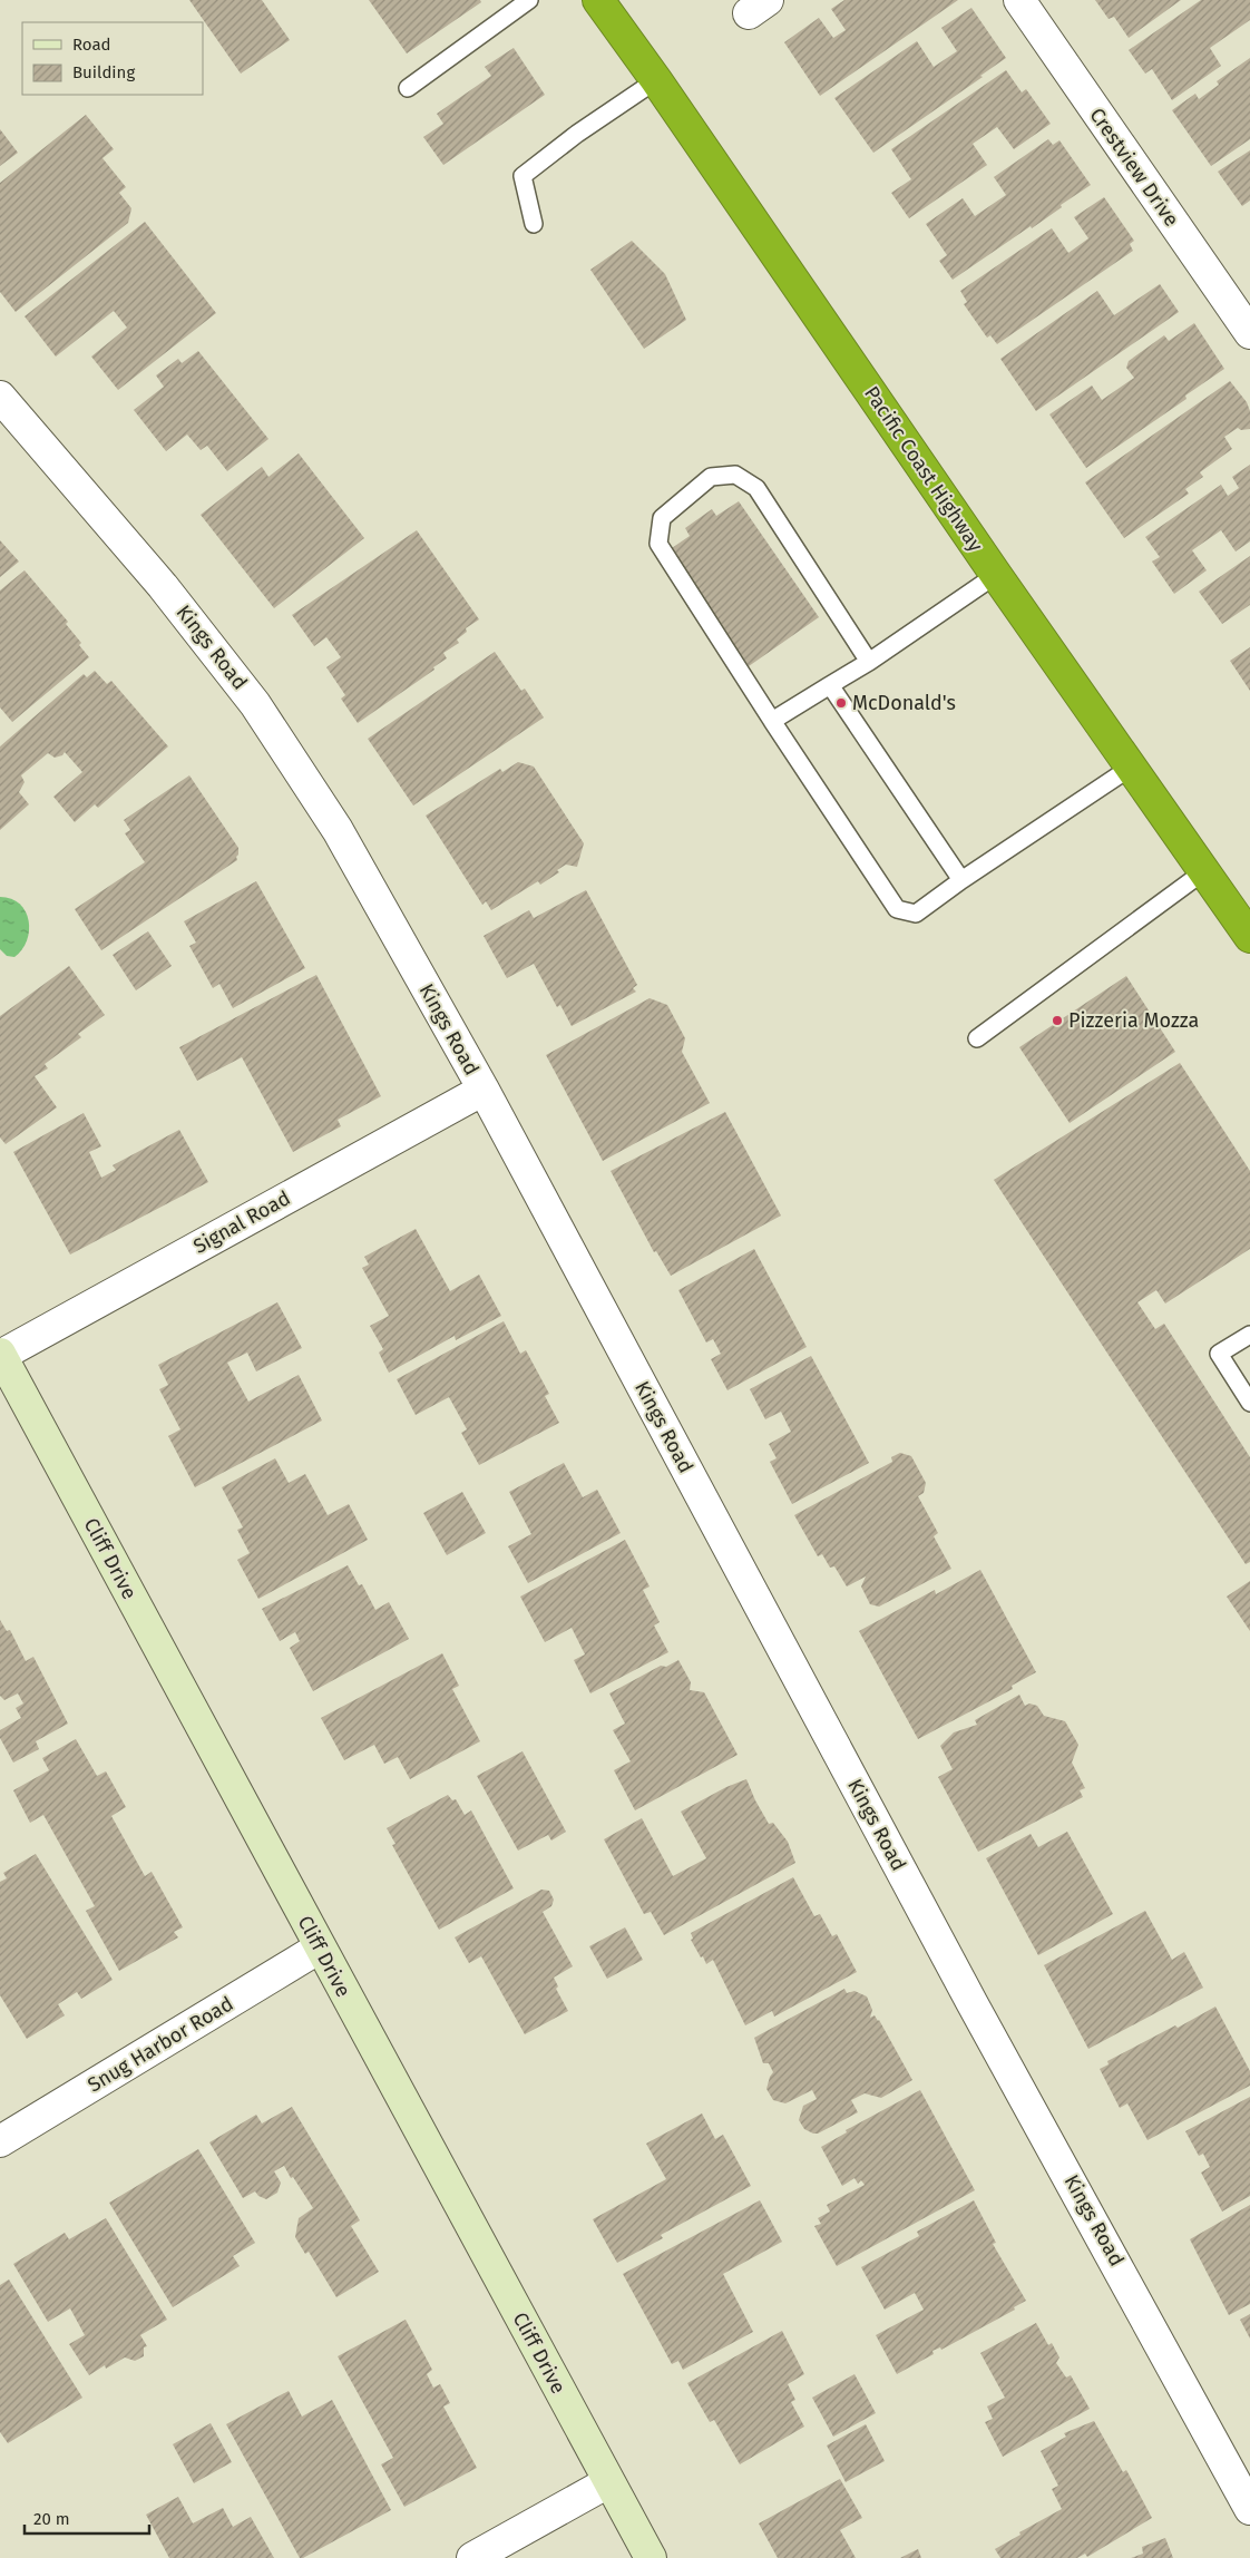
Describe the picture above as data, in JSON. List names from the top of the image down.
{
  "streets": {
    "highway": ["Pacific Coast Highway"],
    "street": [
      "Crestview Drive",
      "Kings Road",
      "Signal Road",
      "Cliff Drive",
      "Snug Harbor Road"
    ]
  },
  "crossings": [
    ["Kings Road", "Signal Road"],
    ["Signal Road", "Cliff Drive"],
    ["Cliff Drive", "Snug Harbor Road"]
  ],
  "places": ["McDonald's", "Pizzeria Mozza"],
  "legend": ["Road", "Building"],
  "scale_bar": "20 m"
}
